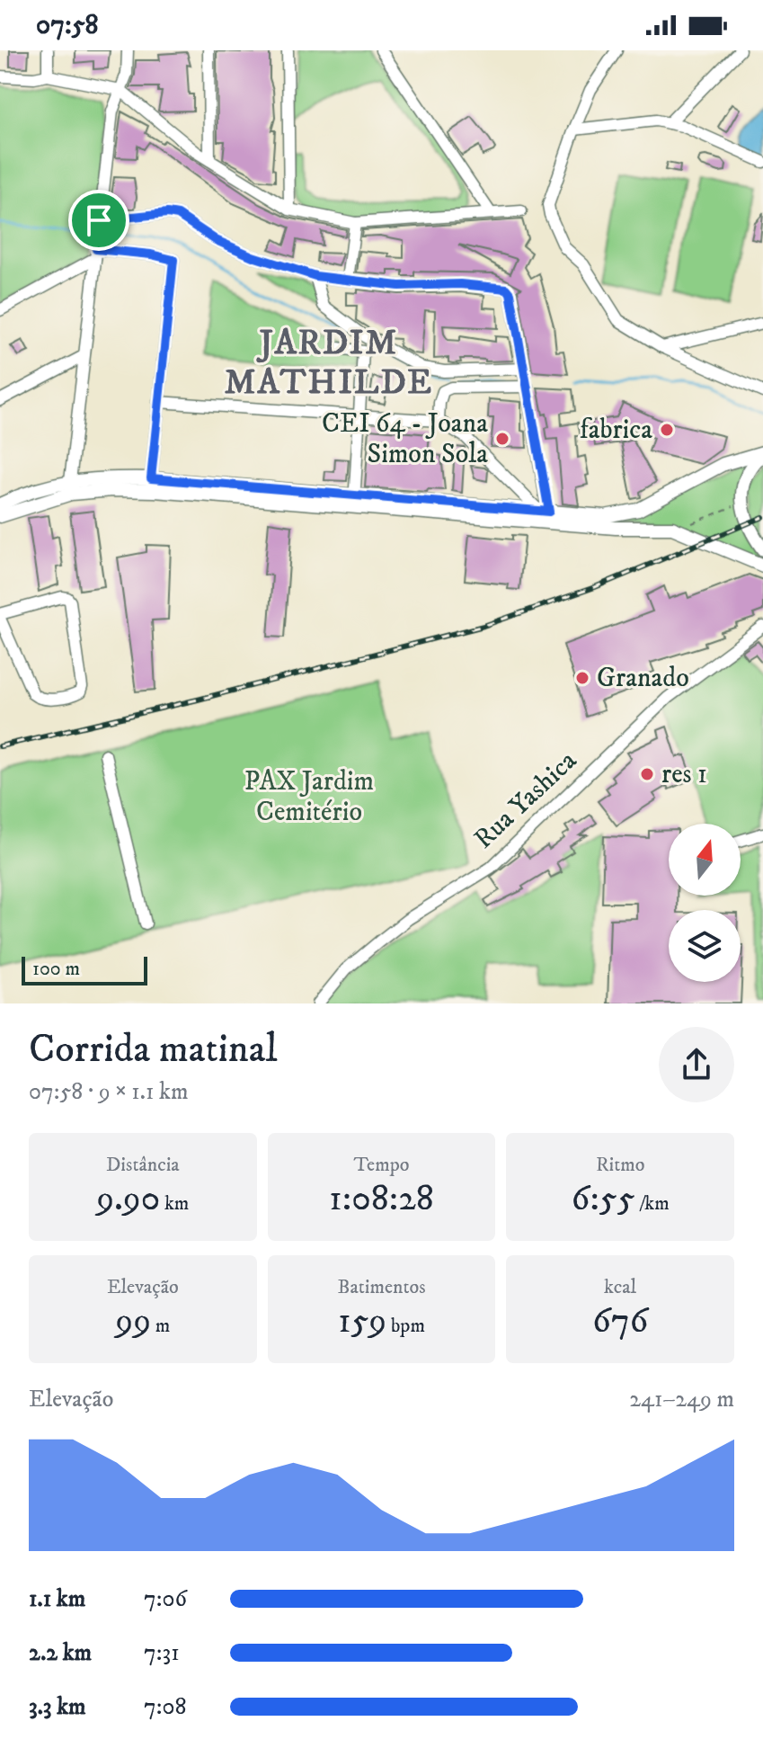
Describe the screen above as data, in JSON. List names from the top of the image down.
{
  "streets": {
    "street": ["Rua Yashica"]
  },
  "districts": ["JARDIM MATHILDE"],
  "parks": ["PAX Jardim Cemitério"],
  "places": [
    "fabrica",
    "CEI 64 - Joana Simon Sola",
    "Granado",
    "res 1"
  ],
  "scale_bar": "100 m",
  "north": "top",
  "page": {
    "status": "07:58",
    "scale": "100 m",
    "heading": ["Corrida matinal", "07:58 · 9 × 1.1 km"],
    "stats": [
      ["Distância", "9.90 km"],
      ["Tempo", "1:08:28"],
      ["Ritmo", "6:55 /km"],
      ["Elevação", "99 m"],
      ["Batimentos", "159 bpm"],
      ["kcal", "676"]
    ],
    "chart": ["Elevação", "241–249 m"],
    "list": [
      {
        "name": "1.1 km",
        "note": "7:06"
      },
      {
        "name": "2.2 km",
        "note": "7:31"
      },
      {
        "name": "3.3 km",
        "note": "7:08"
      }
    ]
  }
}
